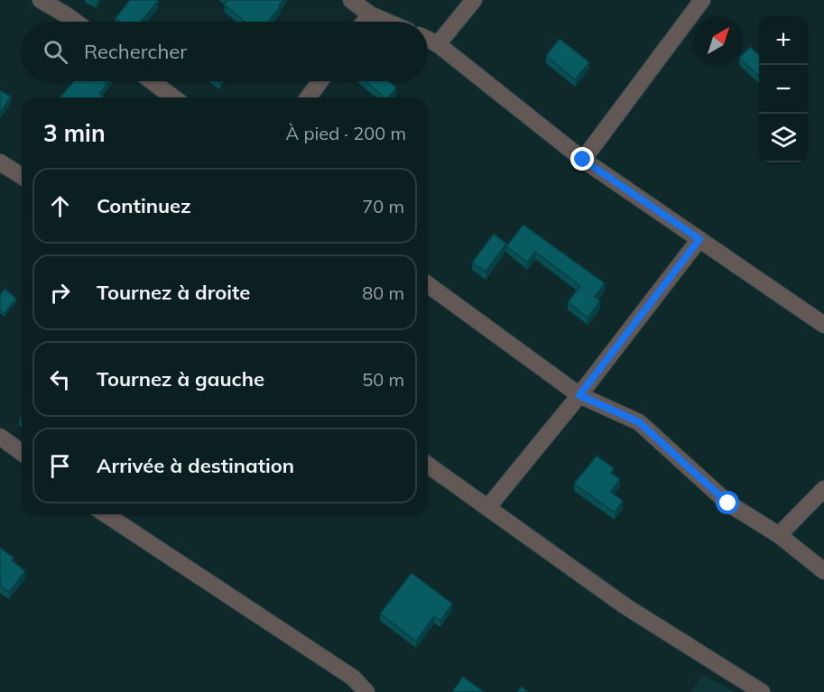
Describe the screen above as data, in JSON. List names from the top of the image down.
{
  "north": "top right",
  "page": {
    "map_buttons": ["+", "−"],
    "search": "Rechercher",
    "heading": ["3 min", "À pied · 200 m"],
    "list": [
      ["Continuez", "70 m"],
      ["Tournez à droite", "80 m"],
      ["Tournez à gauche", "50 m"],
      "Arrivée à destination"
    ]
  }
}
